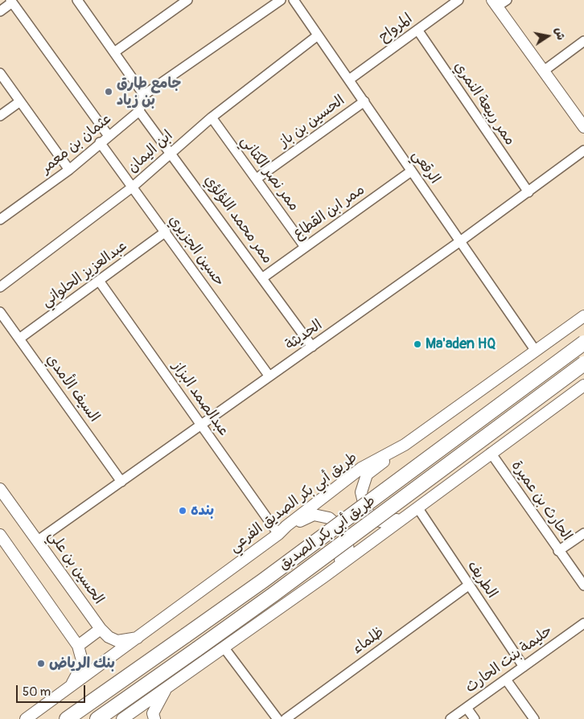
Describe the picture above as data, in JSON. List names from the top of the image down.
{
  "streets": {
    "main road": ["طريق أبي بكر الصديق"],
    "street": [
      "المرواح",
      "ممر ربيعة النمري",
      "الحسين بن باز",
      "عثمان بن معمر",
      "ابن اليمان",
      "الرقعي",
      "ممر نصر الكتاني",
      "ممر ابن القطاع",
      "ممر محمد اللؤلؤي",
      "حسين الجزيري",
      "عبدالعزيز الحلواني",
      "الحديثة",
      "السيف الأمدي",
      "عبدالصمد البزاز",
      "الحارث بن عميرة",
      "طريق أبي بكر الصديق الفرعي",
      "الحسين بن علي",
      "الطريف",
      "ظلماء",
      "حليمة بنت الحارث"
    ]
  },
  "crossings": [
    ["المرواح", "ممر ربيعة النمري"],
    ["المرواح", "الرقعي"],
    ["ممر ربيعة النمري", "الحديثة"],
    ["الحسين بن باز", "الرقعي"],
    ["الحسين بن باز", "ممر نصر الكتاني"],
    ["عثمان بن معمر", "ممر محمد اللؤلؤي"],
    ["عثمان بن معمر", "حسين الجزيري"],
    ["ابن اليمان", "الرقعي"],
    ["ابن اليمان", "ممر نصر الكتاني"],
    ["ابن اليمان", "ممر محمد اللؤلؤي"],
    ["ابن اليمان", "حسين الجزيري"],
    ["الرقعي", "ممر ابن القطاع"],
    ["الرقعي", "الحديثة"],
    ["الرقعي", "طريق أبي بكر الصديق الفرعي"],
    ["ممر نصر الكتاني", "ممر ابن القطاع"],
    ["ممر ابن القطاع", "ممر محمد اللؤلؤي"],
    ["ممر محمد اللؤلؤي", "الحديثة"],
    ["حسين الجزيري", "عبدالعزيز الحلواني"],
    ["حسين الجزيري", "الحديثة"],
    ["عبدالعزيز الحلواني", "السيف الأمدي"],
    ["عبدالعزيز الحلواني", "عبدالصمد البزاز"],
    ["الحديثة", "السيف الأمدي"],
    ["الحديثة", "عبدالصمد البزاز"],
    ["الحديثة", "الحسين بن علي"],
    ["عبدالصمد البزاز", "طريق أبي بكر الصديق الفرعي"],
    ["طريق أبي بكر الصديق الفرعي", "الحسين بن علي"],
    ["الطريف", "ظلماء"],
    ["الطريف", "حليمة بنت الحارث"]
  ],
  "places": [
    "جامع طارق بن زياد",
    "Ma'aden HQ",
    "بنده",
    "بنك الرياض"
  ],
  "scale_bar": "50 m",
  "north": "right"
}
